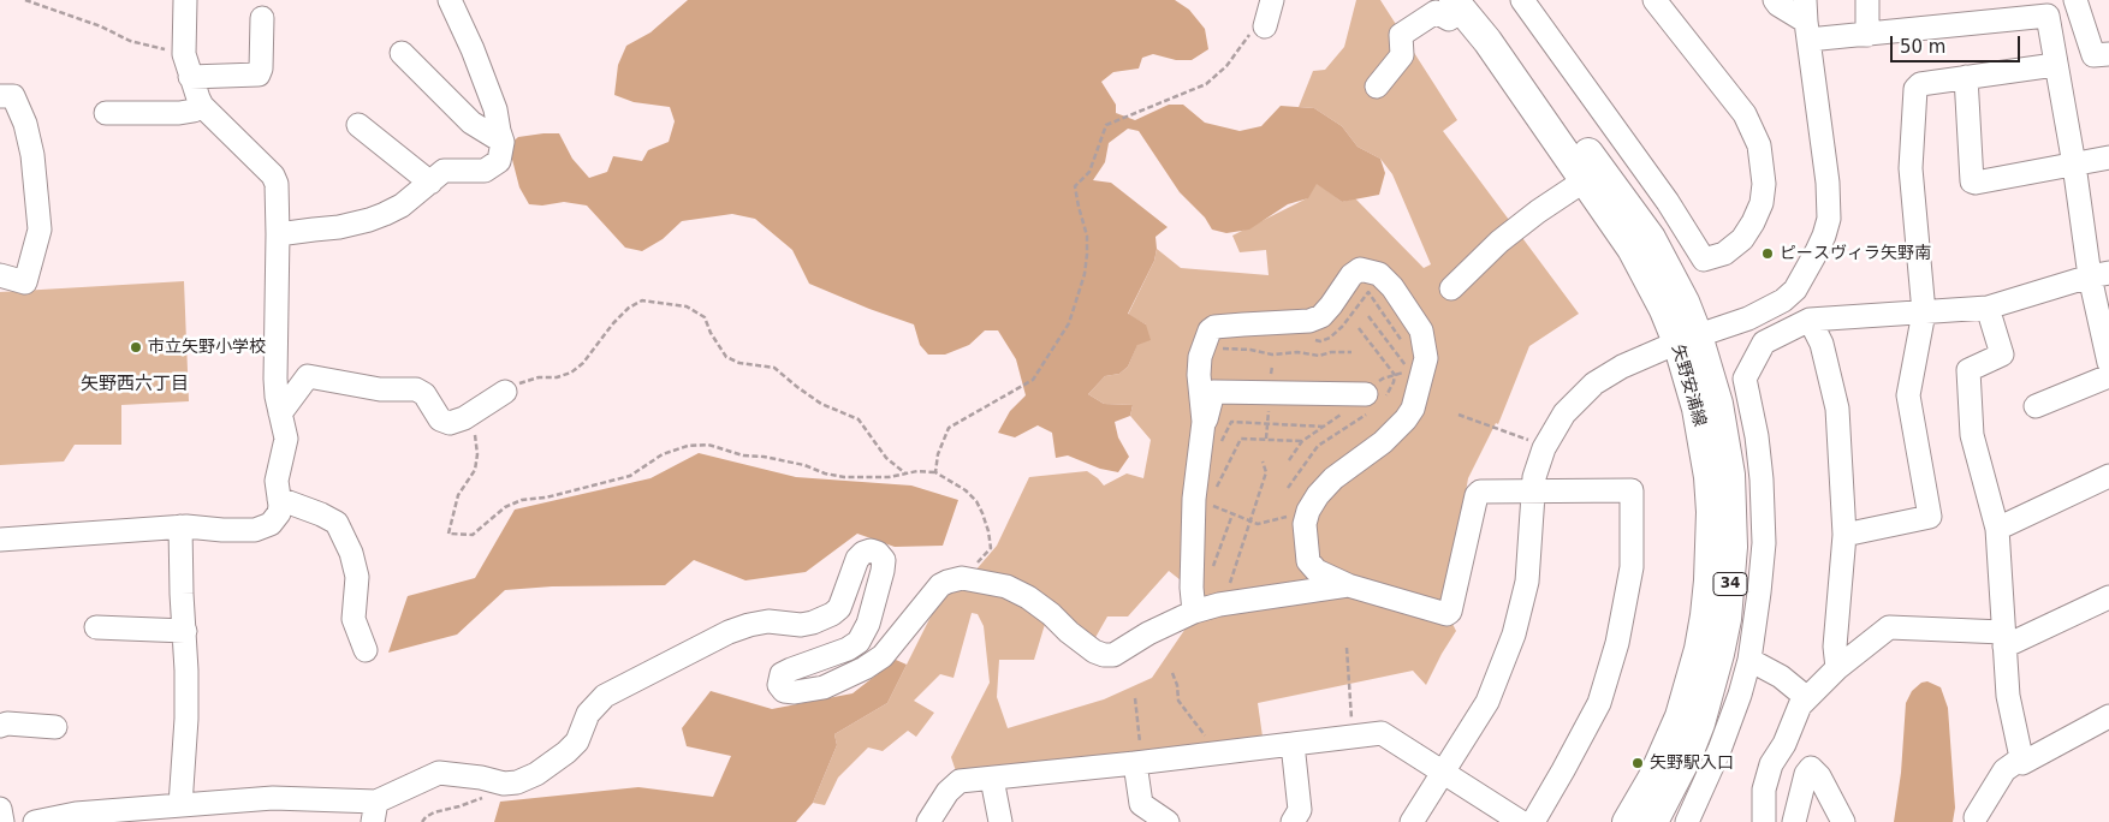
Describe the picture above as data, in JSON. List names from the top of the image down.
{
  "streets": {
    "main road": ["矢野安浦線", "34"]
  },
  "districts": ["矢野西六丁目"],
  "places": ["ピースヴィラ矢野南", "市立矢野小学校", "矢野駅入口"],
  "scale_bar": "50 m"
}
